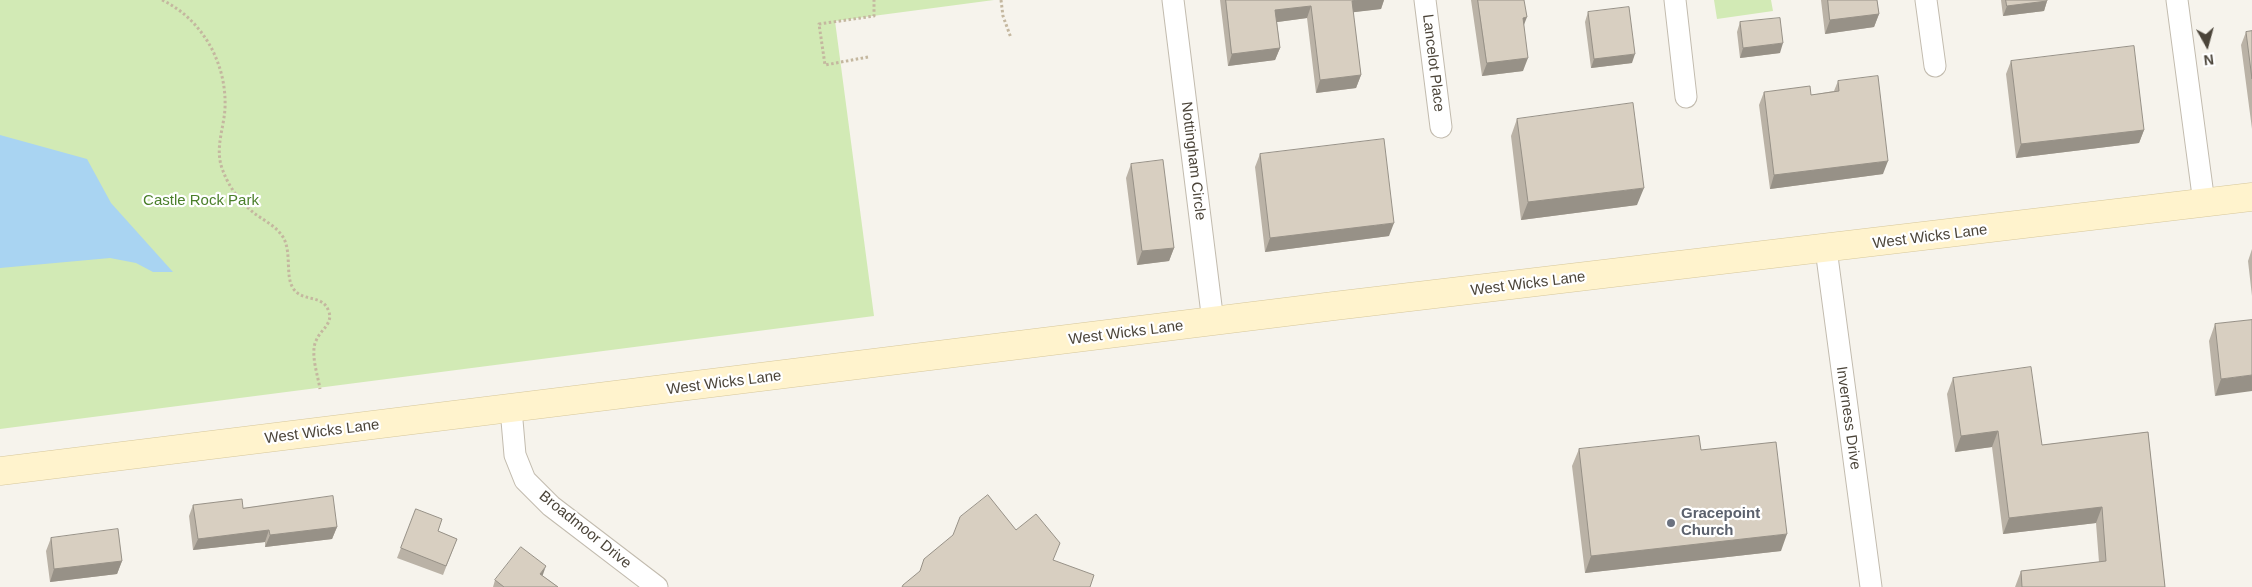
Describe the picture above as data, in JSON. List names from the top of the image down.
{
  "streets": {
    "main road": ["West Wicks Lane"],
    "street": [
      "Lancelot Place",
      "Nottingham Circle",
      "Inverness Drive",
      "Broadmoor Drive"
    ]
  },
  "crossings": [
    ["Nottingham Circle", "West Wicks Lane"],
    ["West Wicks Lane", "Inverness Drive"],
    ["West Wicks Lane", "Broadmoor Drive"]
  ],
  "parks": ["Castle Rock Park"],
  "places": ["Gracepoint Church"],
  "north": "bottom"
}
